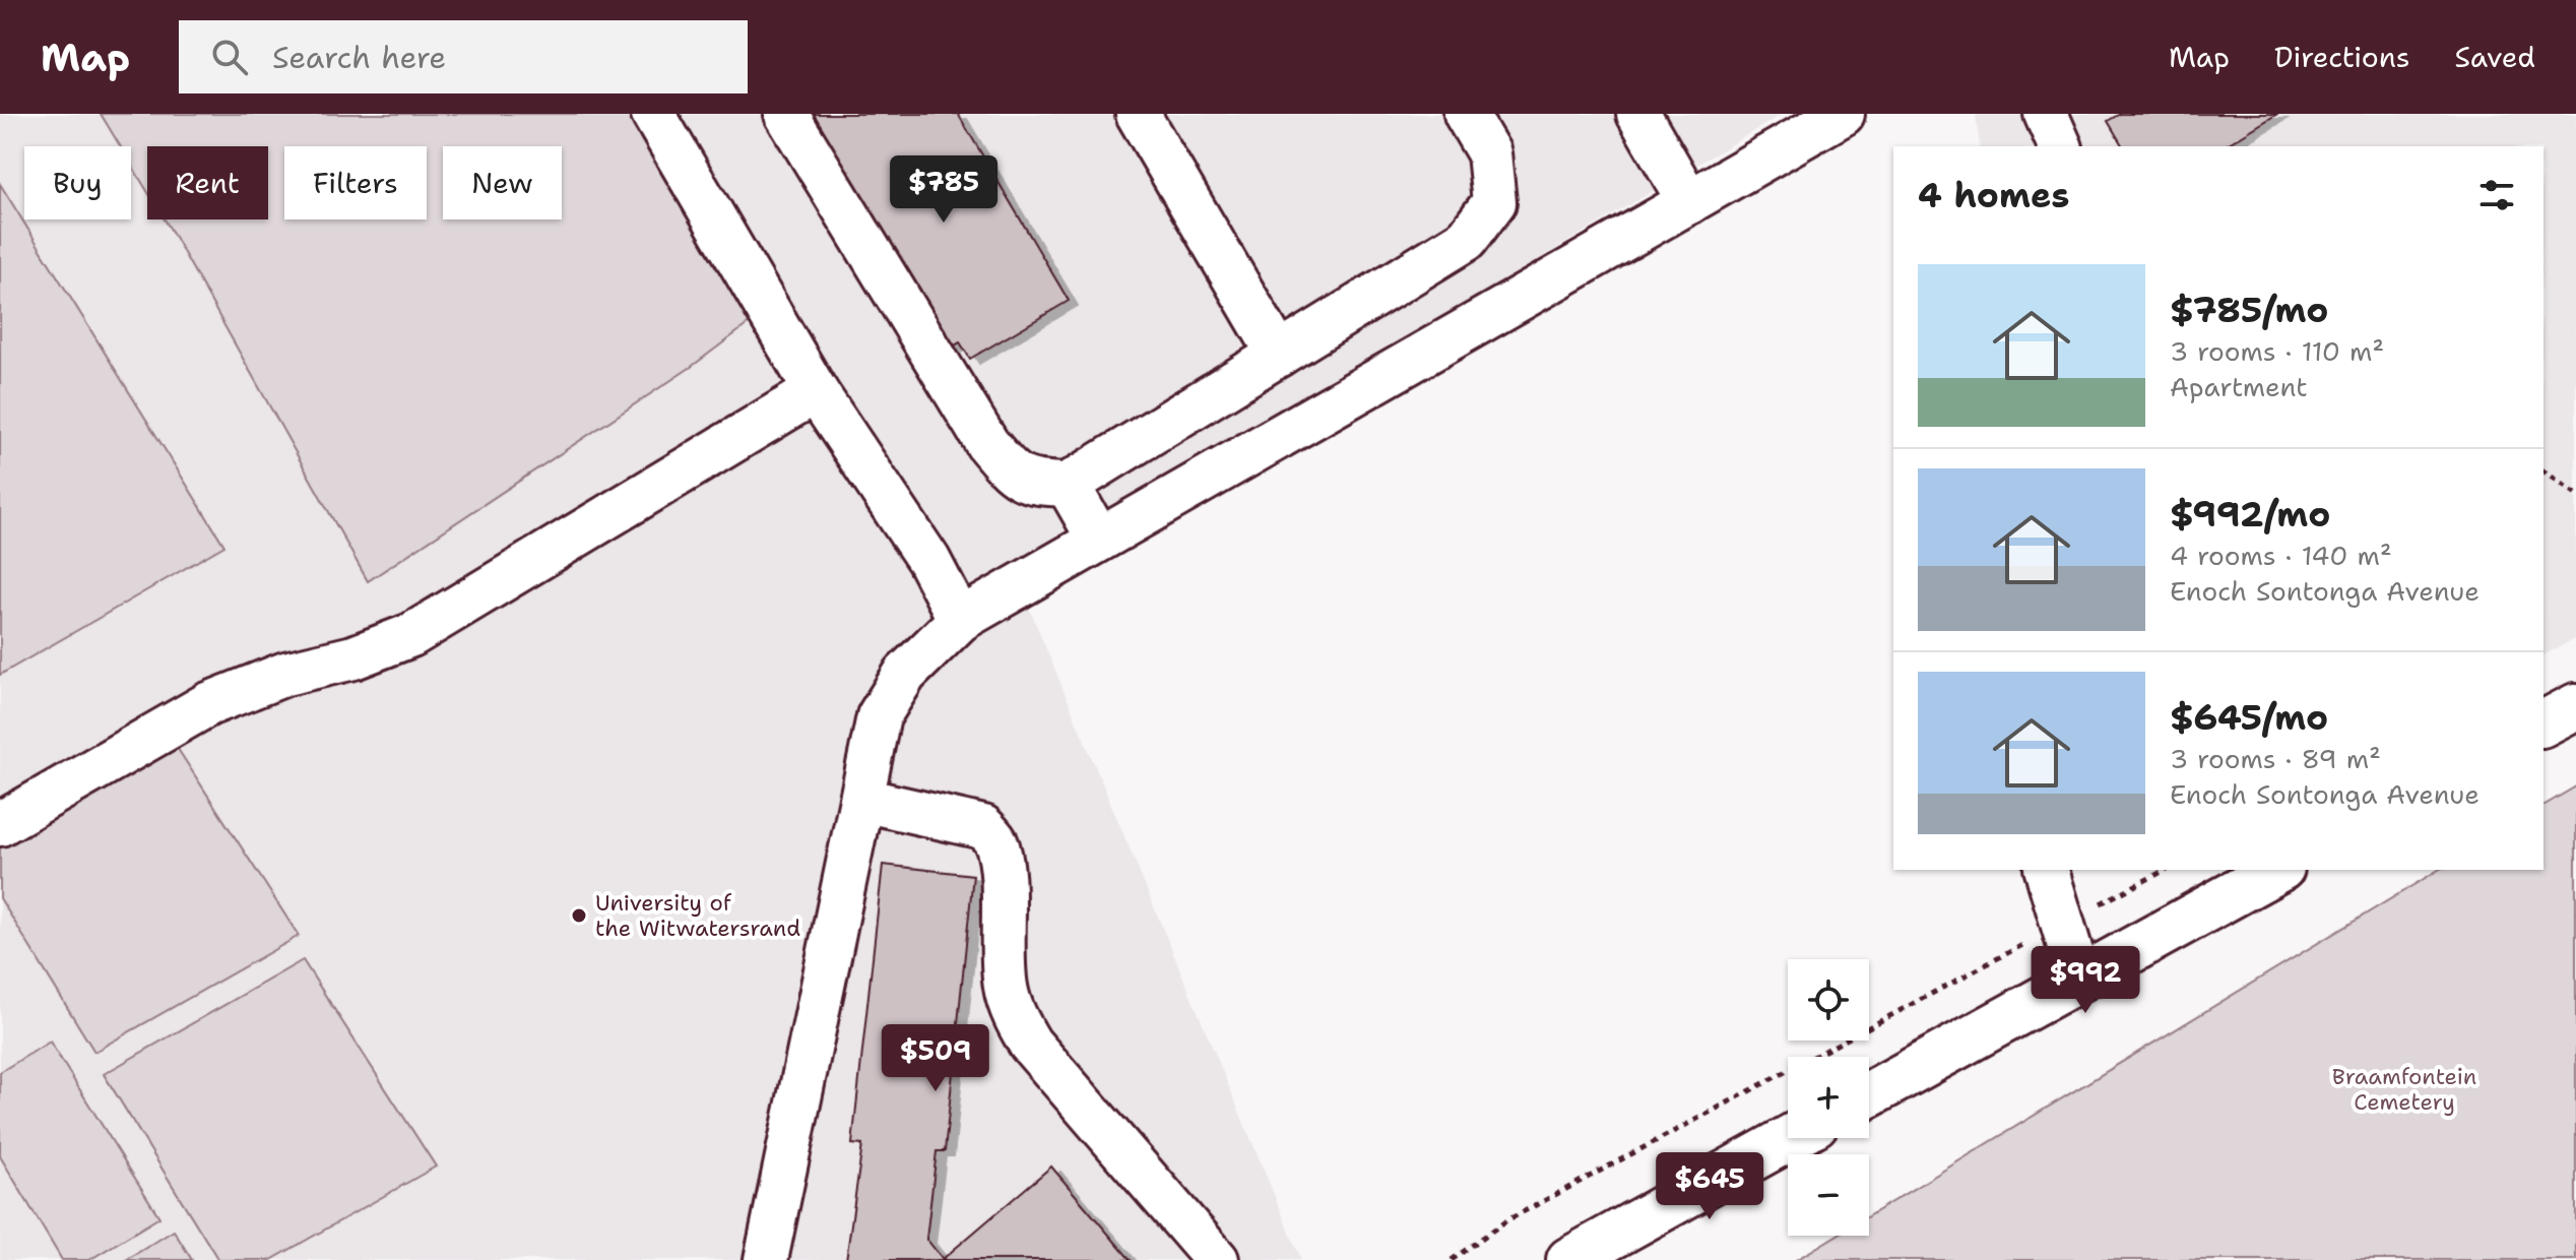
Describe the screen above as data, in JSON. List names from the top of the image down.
{
  "parks": ["Braamfontein Cemetery"],
  "places": ["University of the Witwatersrand"],
  "page": {
    "header": "Map",
    "search": "Search here",
    "nav": ["Map", "Directions", "Saved"],
    "chip": [
      "Buy",
      "Rent",
      "Filters",
      "New"
    ],
    "heading": "4 homes",
    "price": [
      "$785",
      "$992",
      "$509",
      "$645"
    ],
    "list": [
      {
        "name": "$785/mo",
        "note": "3 rooms · 110 m² · Apartment"
      },
      {
        "name": "$992/mo",
        "note": "4 rooms · 140 m² · Enoch Sontonga Avenue"
      },
      {
        "name": "$645/mo",
        "note": "3 rooms · 89 m² · Enoch Sontonga Avenue"
      }
    ],
    "map_buttons": ["+", "−"]
  }
}
